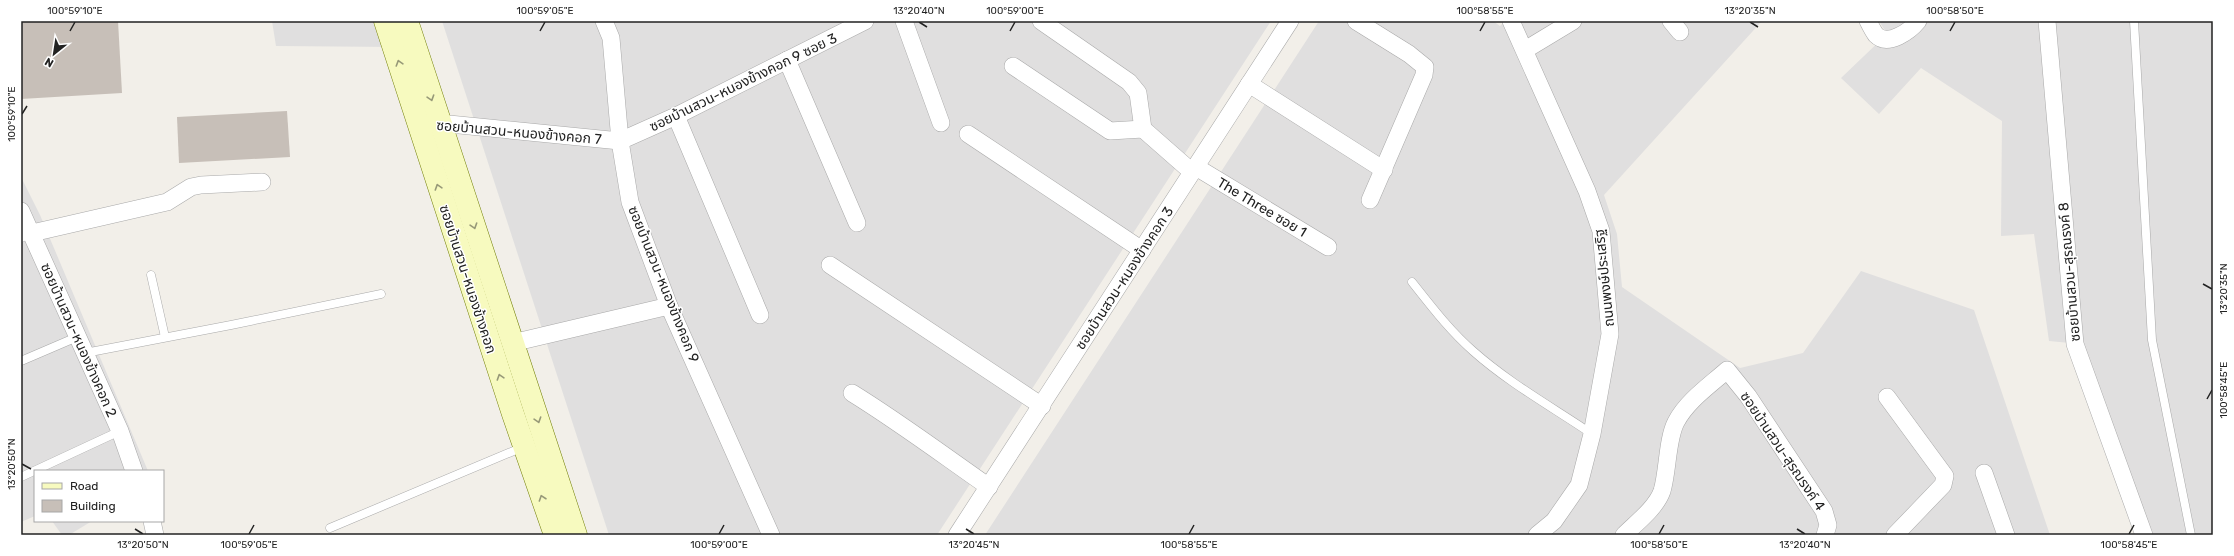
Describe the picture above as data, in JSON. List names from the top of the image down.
{
  "streets": {
    "main road": ["ซอยบ้านสวน-หนองข้างคอก"],
    "street": [
      "ซอยบ้านสวน-หนองข้างคอก 9 ซอย 3",
      "ซอยบ้านสวน-หนองข้างคอก 7",
      "The Three ซอย 1",
      "ซอยบ้านสวน-สุรณรงค์ 8",
      "ซอยบ้านสวน-หนองข้างคอก 3",
      "ถนนพงษ์ประเสริฐ",
      "ซอยบ้านสวน-หนองข้างคอก 9",
      "ซอยบ้านสวน-หนองข้างคอก 2",
      "ซอยบ้านสวน-สุรณรงค์ 4"
    ]
  },
  "crossings": [
    ["ซอยบ้านสวน-หนองข้างคอก 9 ซอย 3", "ซอยบ้านสวน-หนองข้างคอก 7"],
    ["ซอยบ้านสวน-หนองข้างคอก 9 ซอย 3", "ซอยบ้านสวน-หนองข้างคอก 9"],
    ["ซอยบ้านสวน-หนองข้างคอก 7", "ซอยบ้านสวน-หนองข้างคอก"],
    ["ซอยบ้านสวน-หนองข้างคอก 7", "ซอยบ้านสวน-หนองข้างคอก 9"],
    ["The Three ซอย 1", "ซอยบ้านสวน-หนองข้างคอก 3"]
  ],
  "legend": ["Road", "Building"],
  "north": "bottom left",
  "coordinates": [
    "100°59'10\"E",
    "100°59'05\"E",
    "13°20'40\"N",
    "100°59'00\"E",
    "100°58'55\"E",
    "13°20'35\"N",
    "100°58'50\"E",
    "100°58'45\"E",
    "13°20'50\"N",
    "13°20'45\"N"
  ]
}
